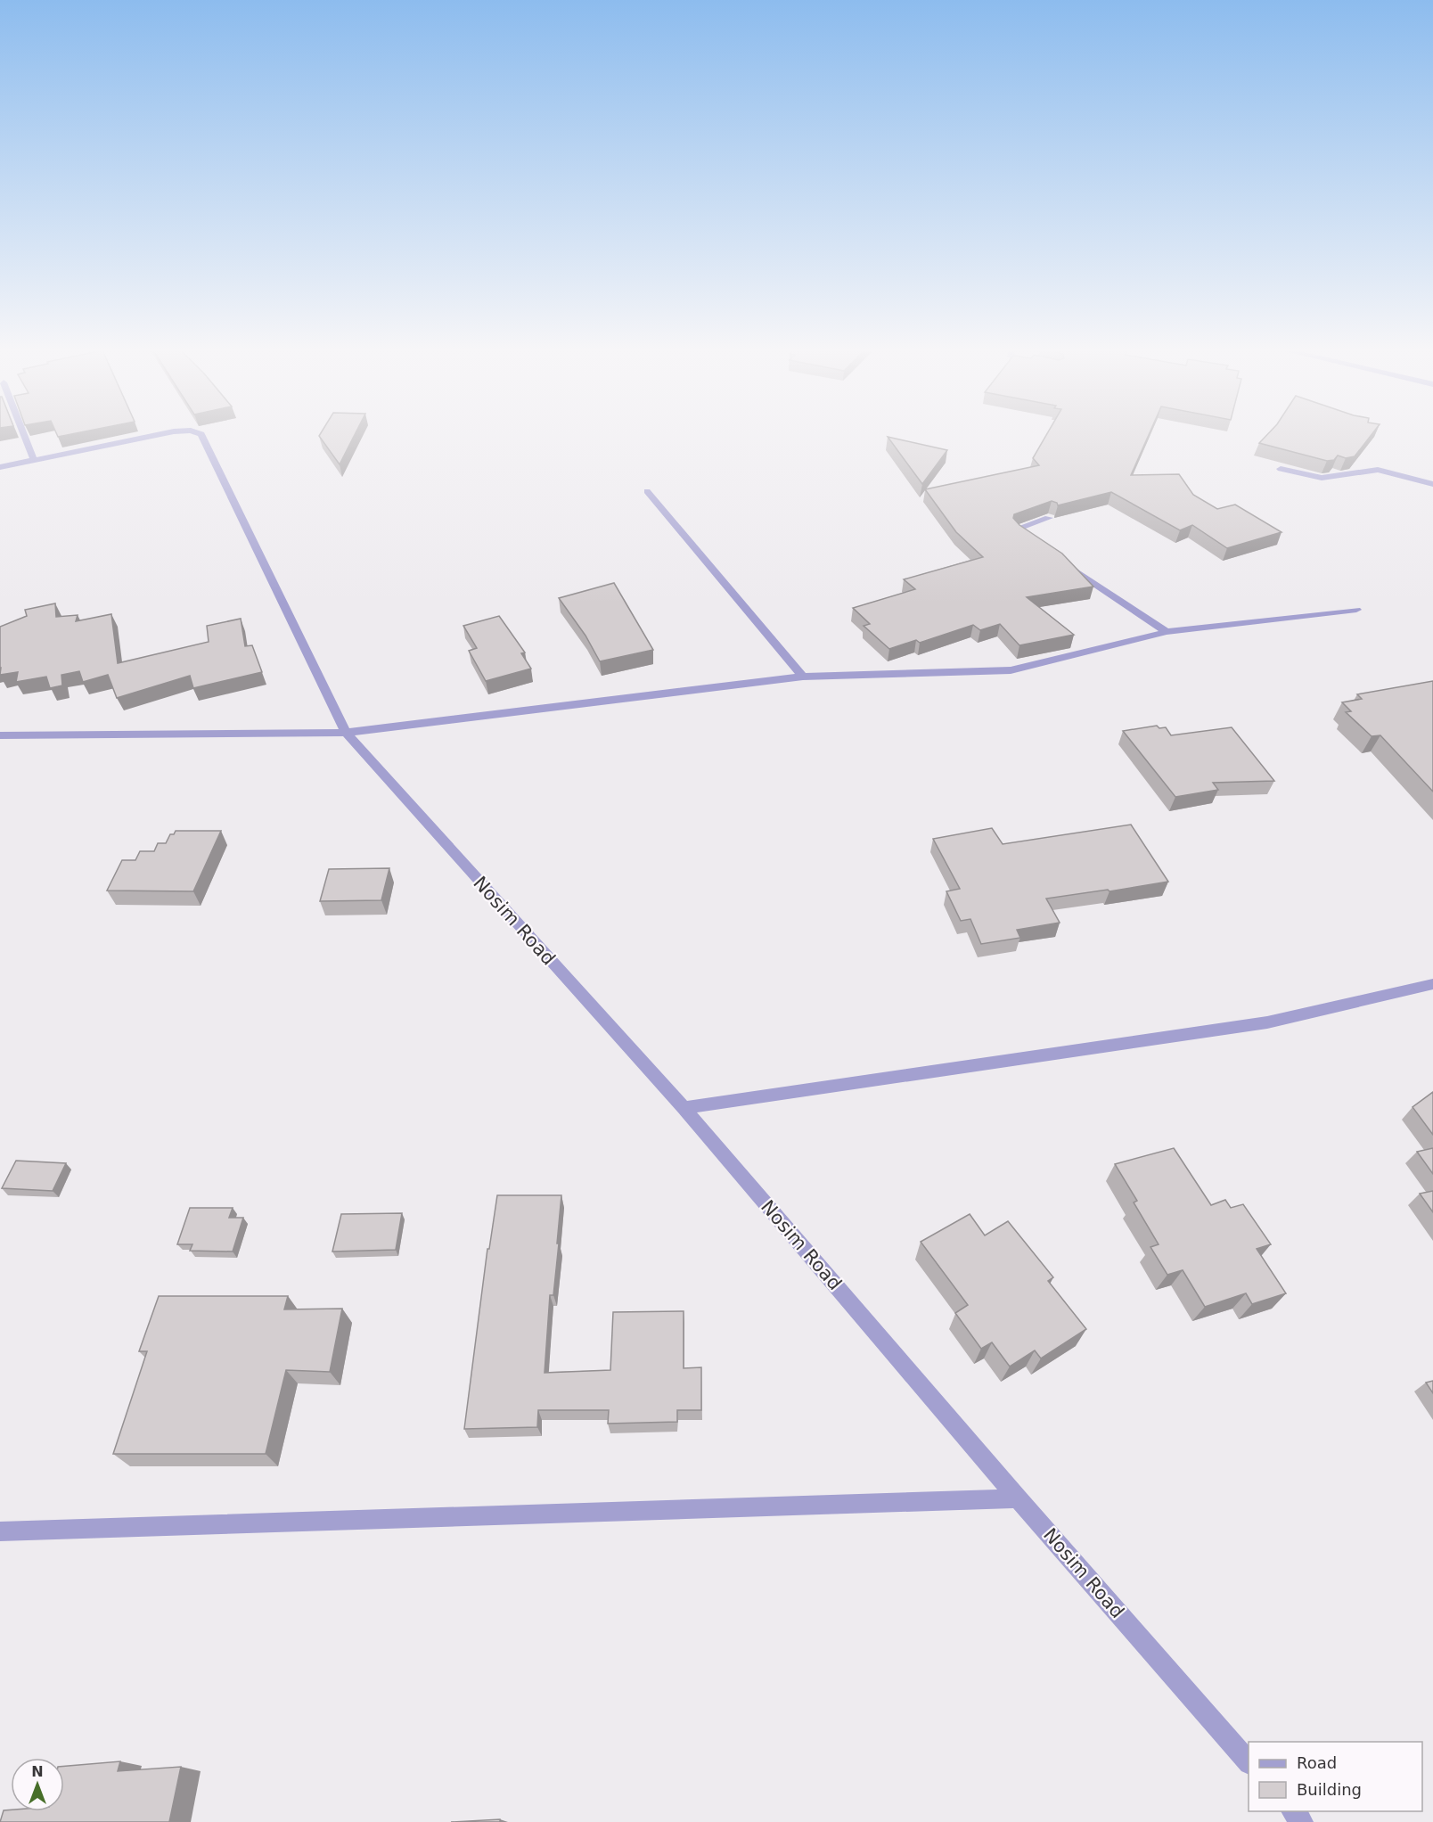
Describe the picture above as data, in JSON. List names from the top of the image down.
{
  "streets": {
    "street": ["Nosim Road"]
  },
  "legend": ["Road", "Building"],
  "north": "top"
}
